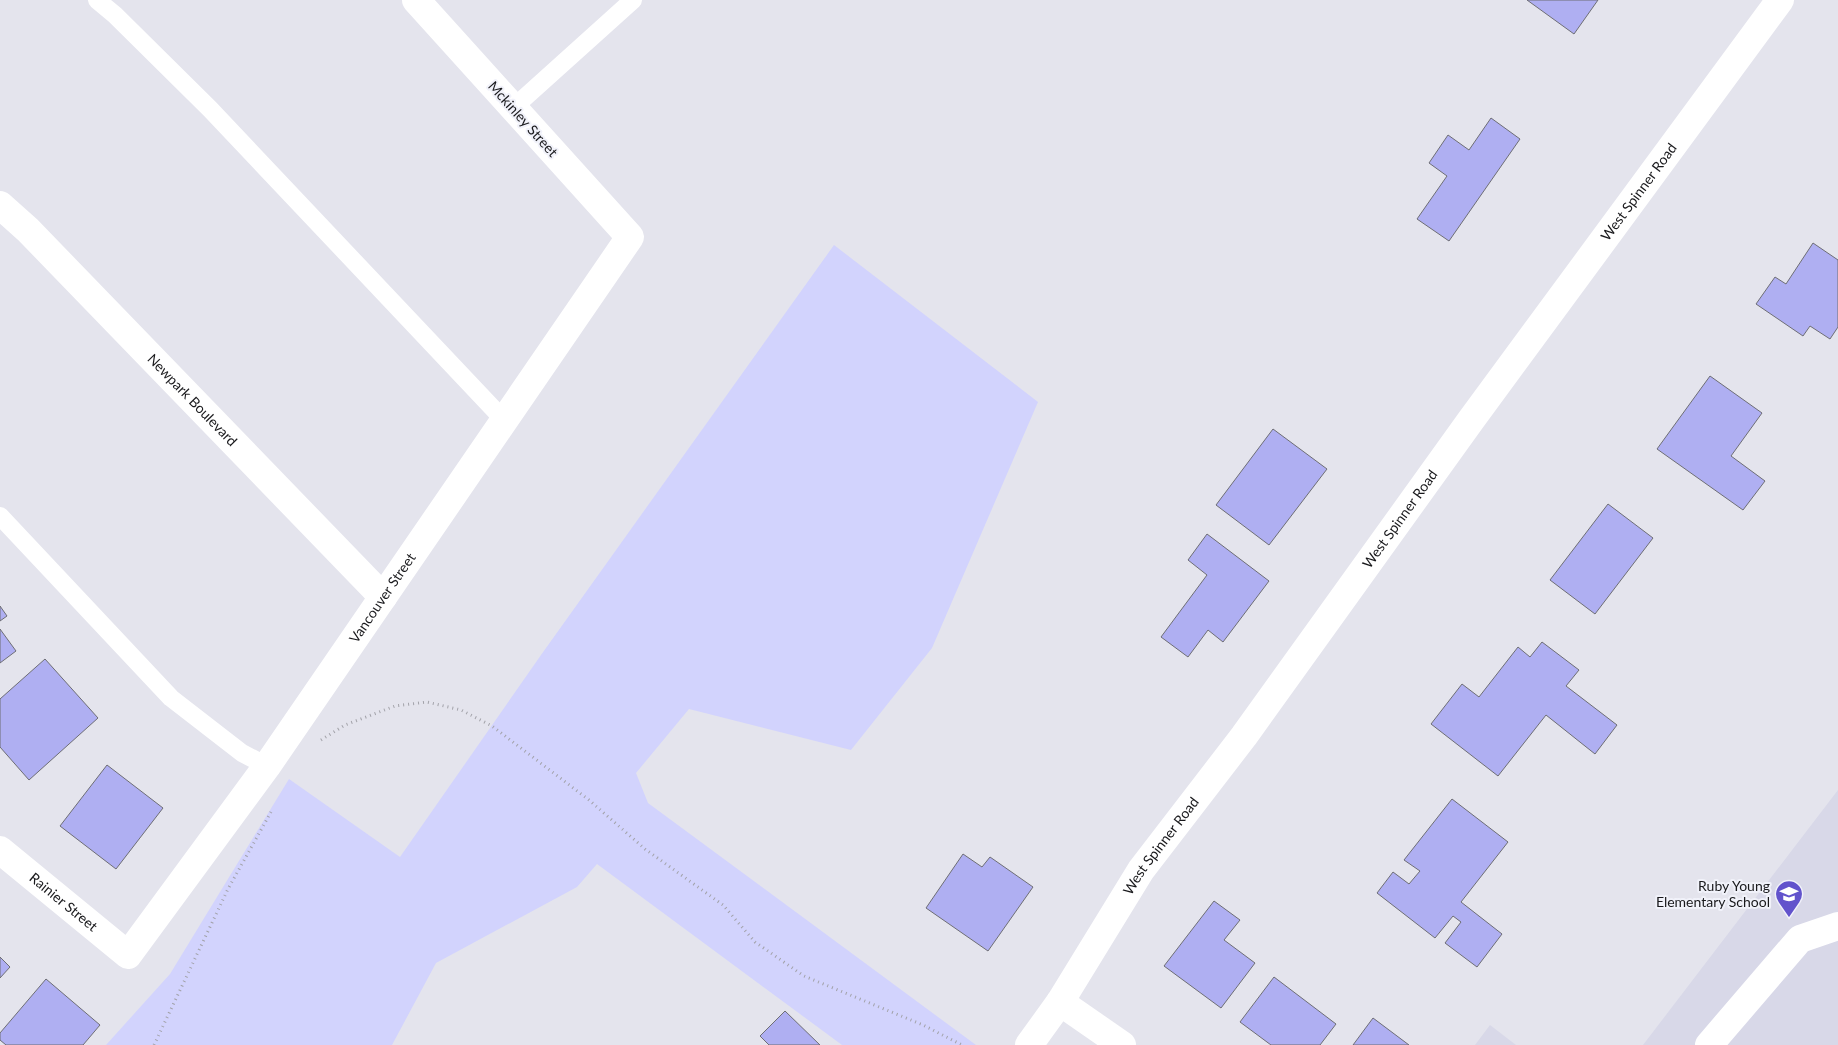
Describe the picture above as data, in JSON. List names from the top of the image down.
{
  "streets": {
    "street": [
      "Mckinley Street",
      "West Spinner Road",
      "Newpark Boulevard",
      "Vancouver Street",
      "Rainier Street"
    ]
  },
  "crossings": [
    ["Mckinley Street", "Vancouver Street"],
    ["Newpark Boulevard", "Vancouver Street"],
    ["Vancouver Street", "Rainier Street"]
  ],
  "places": {
    "school or university": ["Ruby Young Elementary School"]
  }
}
